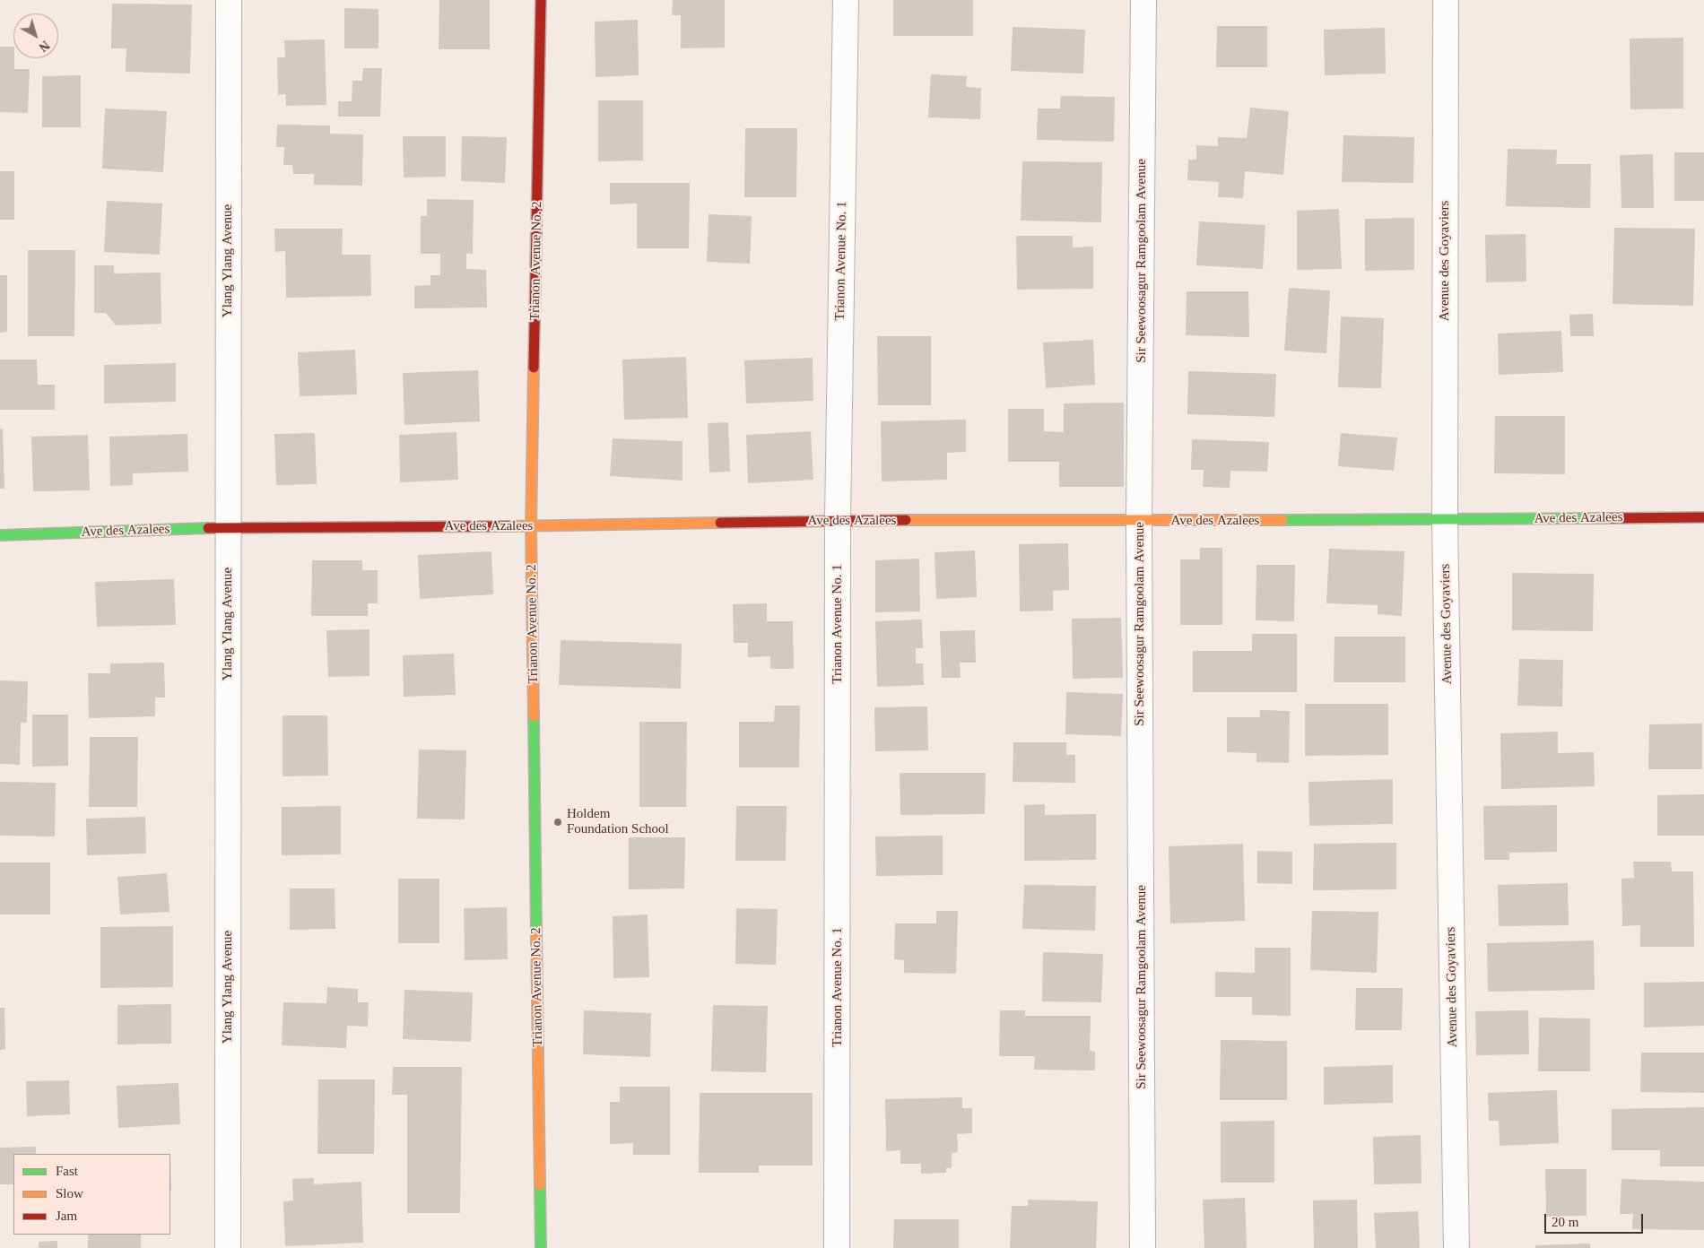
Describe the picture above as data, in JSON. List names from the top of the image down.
{
  "streets": {
    "street": [
      "Ylang Ylang Avenue",
      "Trianon Avenue No. 2",
      "Trianon Avenue No. 1",
      "Sir Seewoosagur Ramgoolam Avenue",
      "Avenue des Goyaviers",
      "Ave des Azalees"
    ]
  },
  "crossings": [
    ["Ylang Ylang Avenue", "Ave des Azalees"],
    ["Trianon Avenue No. 2", "Ave des Azalees"],
    ["Trianon Avenue No. 1", "Ave des Azalees"],
    ["Sir Seewoosagur Ramgoolam Avenue", "Ave des Azalees"],
    ["Avenue des Goyaviers", "Ave des Azalees"]
  ],
  "places": ["Holdem Foundation School"],
  "legend": ["Fast", "Slow", "Jam"],
  "scale_bar": "20 m",
  "north": "bottom right"
}
